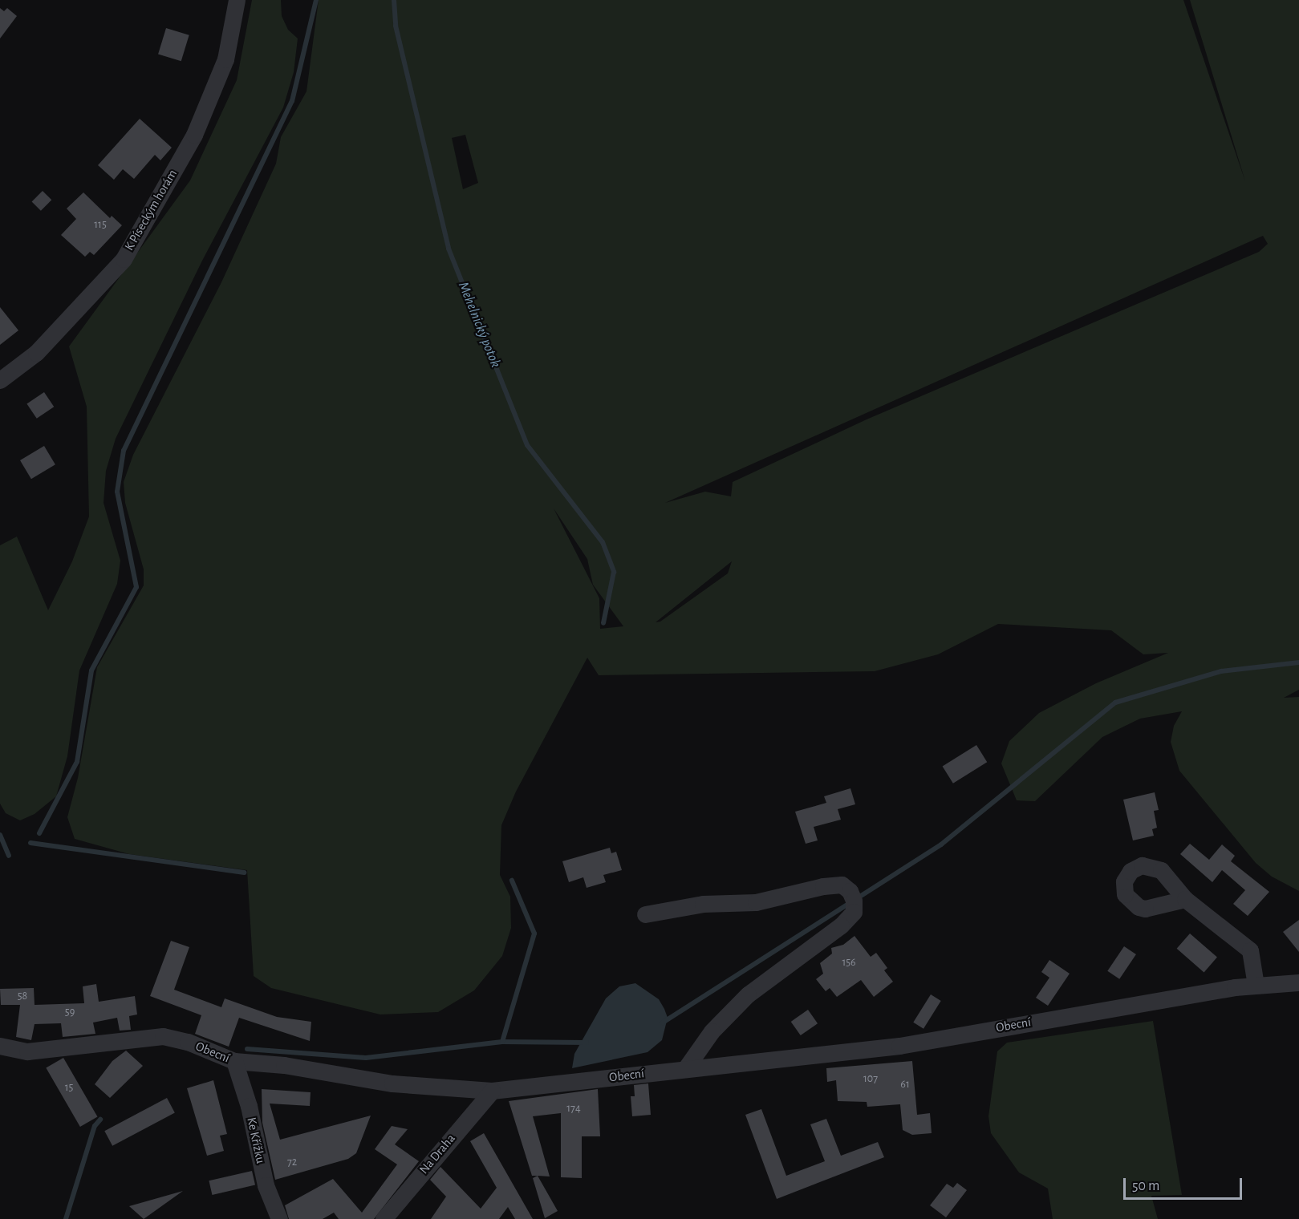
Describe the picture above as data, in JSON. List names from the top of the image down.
{
  "streets": {
    "street": [
      "K Píseckým horám",
      "Obecní",
      "Ke Křížku",
      "Na Draha"
    ]
  },
  "crossings": [
    ["Obecní", "Ke Křížku"],
    ["Obecní", "Na Draha"]
  ],
  "water": ["Mehelnický potok"],
  "house_numbers": [
    "115",
    "156",
    "58",
    "59",
    "107",
    "61",
    "15",
    "174",
    "72"
  ],
  "scale_bar": "50 m"
}
